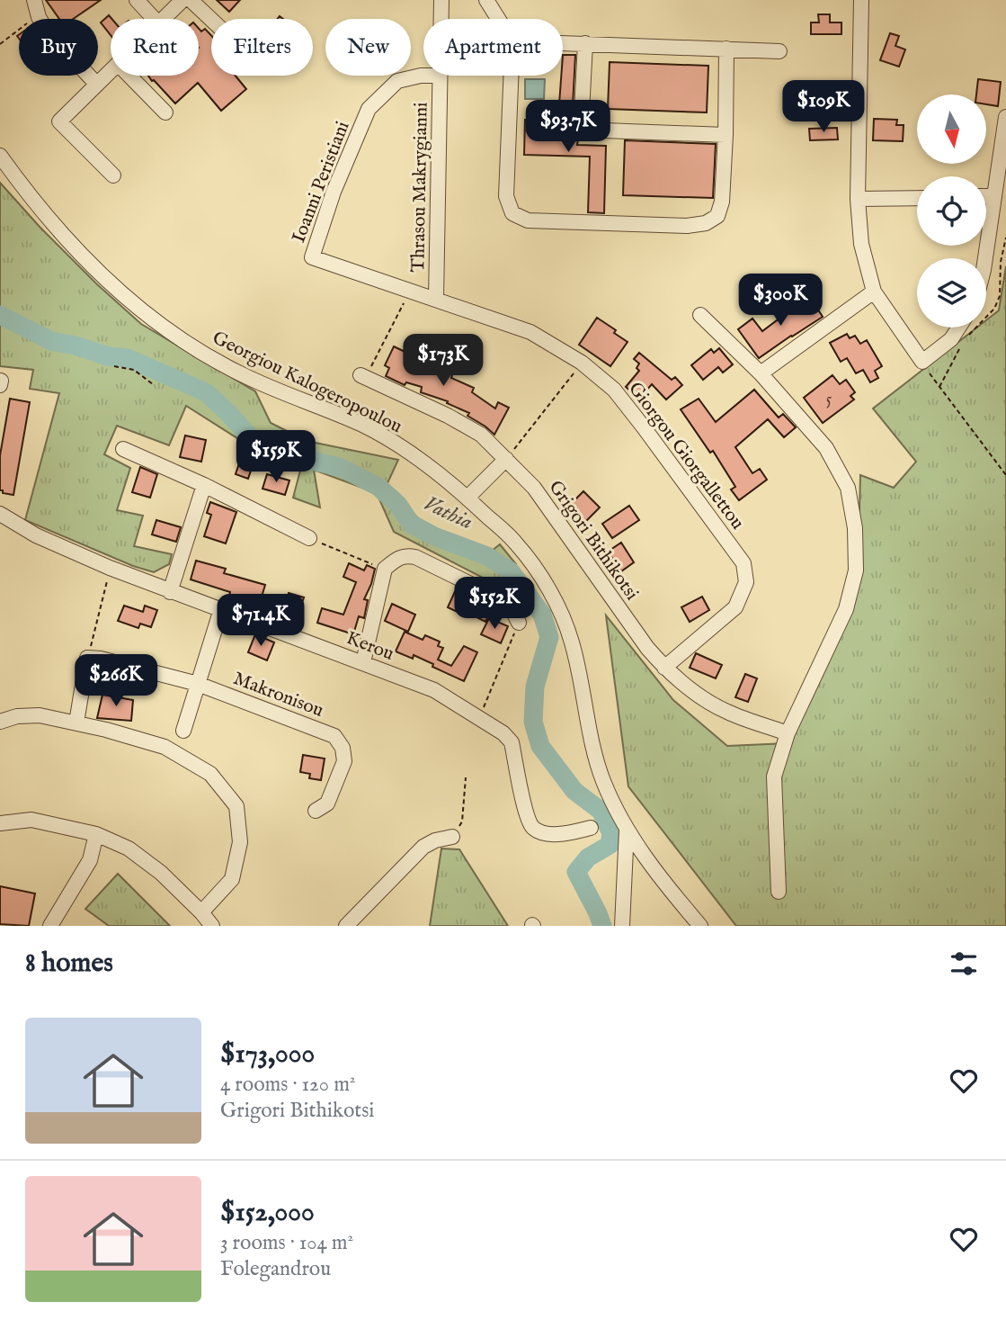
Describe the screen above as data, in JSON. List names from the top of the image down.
{
  "streets": {
    "street": [
      "Ioanni Peristiani",
      "Thrasou Makrygianni",
      "Georgiou Kalogeropoulou",
      "Giorgou Giorgallettou",
      "Grigori Bithikotsi",
      "Kerou",
      "Makronisou"
    ]
  },
  "crossings": [
    ["Ioanni Peristiani", "Thrasou Makrygianni"],
    ["Ioanni Peristiani", "Giorgou Giorgallettou"],
    ["Thrasou Makrygianni", "Giorgou Giorgallettou"],
    ["Giorgou Giorgallettou", "Grigori Bithikotsi"]
  ],
  "water": ["Vathia"],
  "house_numbers": ["5"],
  "north": "bottom",
  "page": {
    "chip": [
      "Buy",
      "Rent",
      "Filters",
      "New",
      "Apartment"
    ],
    "price": [
      "$109K",
      "$93.7K",
      "$300K",
      "$173K",
      "$159K",
      "$152K",
      "$71.4K",
      "$266K"
    ],
    "heading": "8 homes",
    "list": [
      {
        "name": "$173,000",
        "note": "4 rooms · 120 m² · Grigori Bithikotsi"
      },
      {
        "name": "$152,000",
        "note": "3 rooms · 104 m² · Folegandrou"
      }
    ]
  }
}
